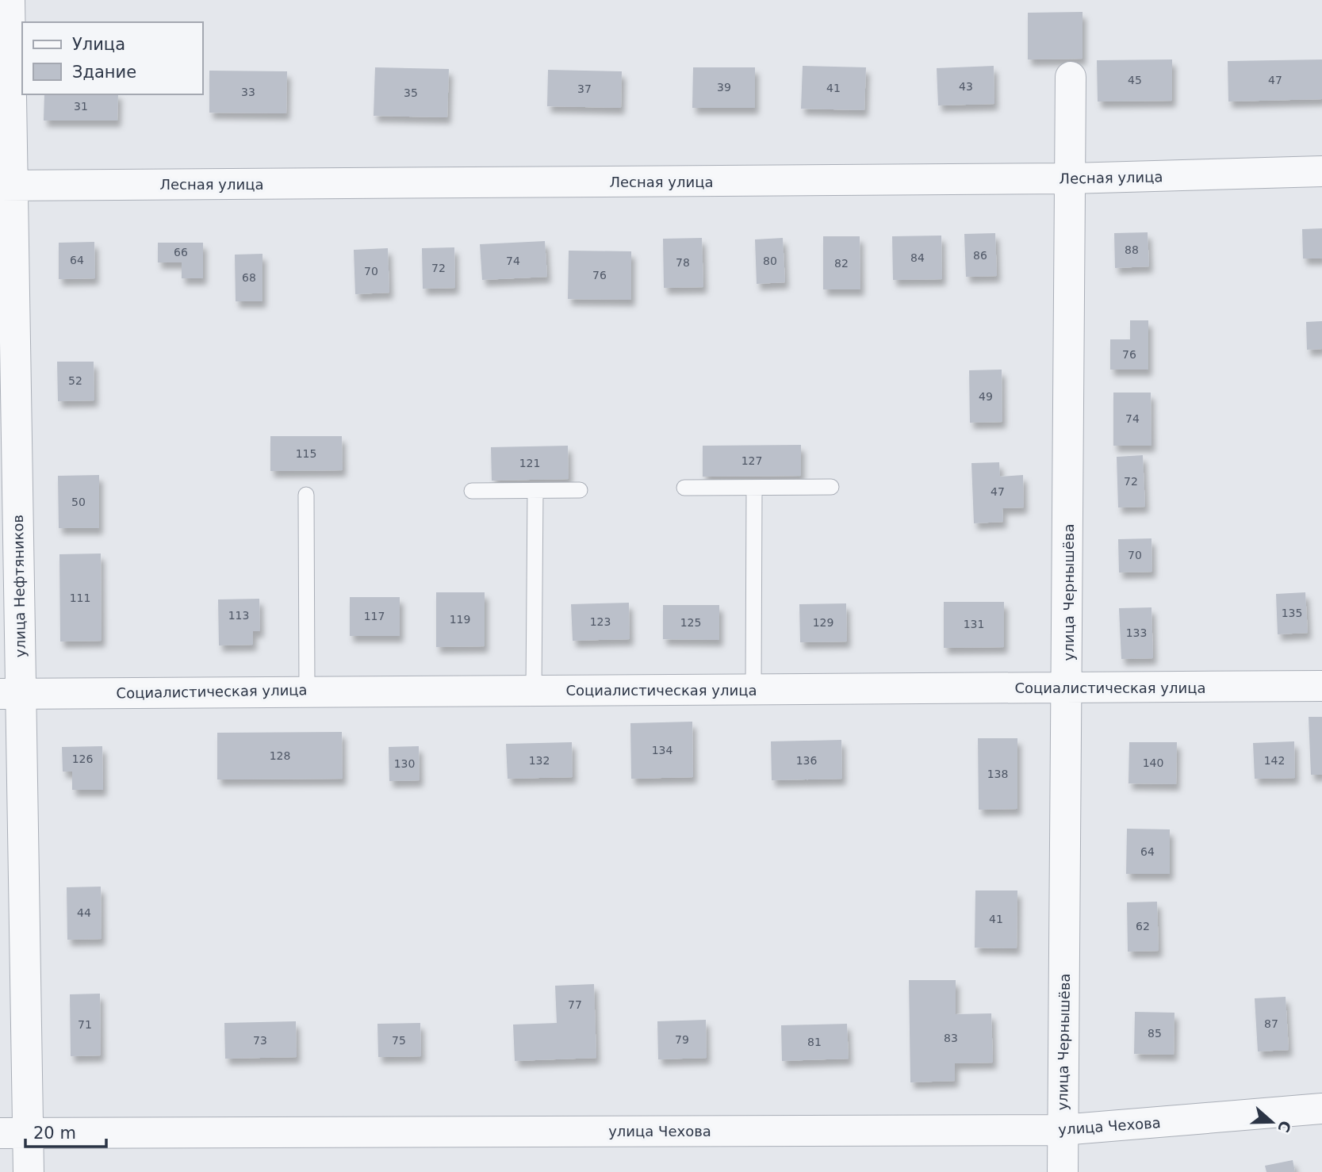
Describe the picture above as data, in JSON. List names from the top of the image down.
{
  "streets": {
    "street": [
      "Лесная улица",
      "улица Нефтяников",
      "улица Чернышёва",
      "Социалистическая улица",
      "улица Чехова"
    ]
  },
  "crossings": [
    ["Лесная улица", "улица Нефтяников"],
    ["Лесная улица", "улица Чернышёва"],
    ["улица Нефтяников", "Социалистическая улица"],
    ["улица Нефтяников", "улица Чехова"],
    ["улица Чернышёва", "Социалистическая улица"],
    ["улица Чернышёва", "улица Чехова"]
  ],
  "house_numbers": [
    "45",
    "47",
    "43",
    "39",
    "41",
    "37",
    "33",
    "35",
    "31",
    "88",
    "66",
    "86",
    "84",
    "64",
    "74",
    "80",
    "78",
    "82",
    "72",
    "70",
    "76",
    "68",
    "76",
    "52",
    "49",
    "74",
    "115",
    "127",
    "121",
    "72",
    "47",
    "50",
    "70",
    "111",
    "135",
    "113",
    "117",
    "119",
    "123",
    "125",
    "129",
    "131",
    "133",
    "134",
    "128",
    "126",
    "132",
    "136",
    "142",
    "140",
    "130",
    "138",
    "64",
    "44",
    "41",
    "62",
    "77",
    "87",
    "71",
    "85",
    "83",
    "79",
    "73",
    "75",
    "81"
  ],
  "legend": ["Улица", "Здание"],
  "scale_bar": "20 m",
  "north": "right"
}
